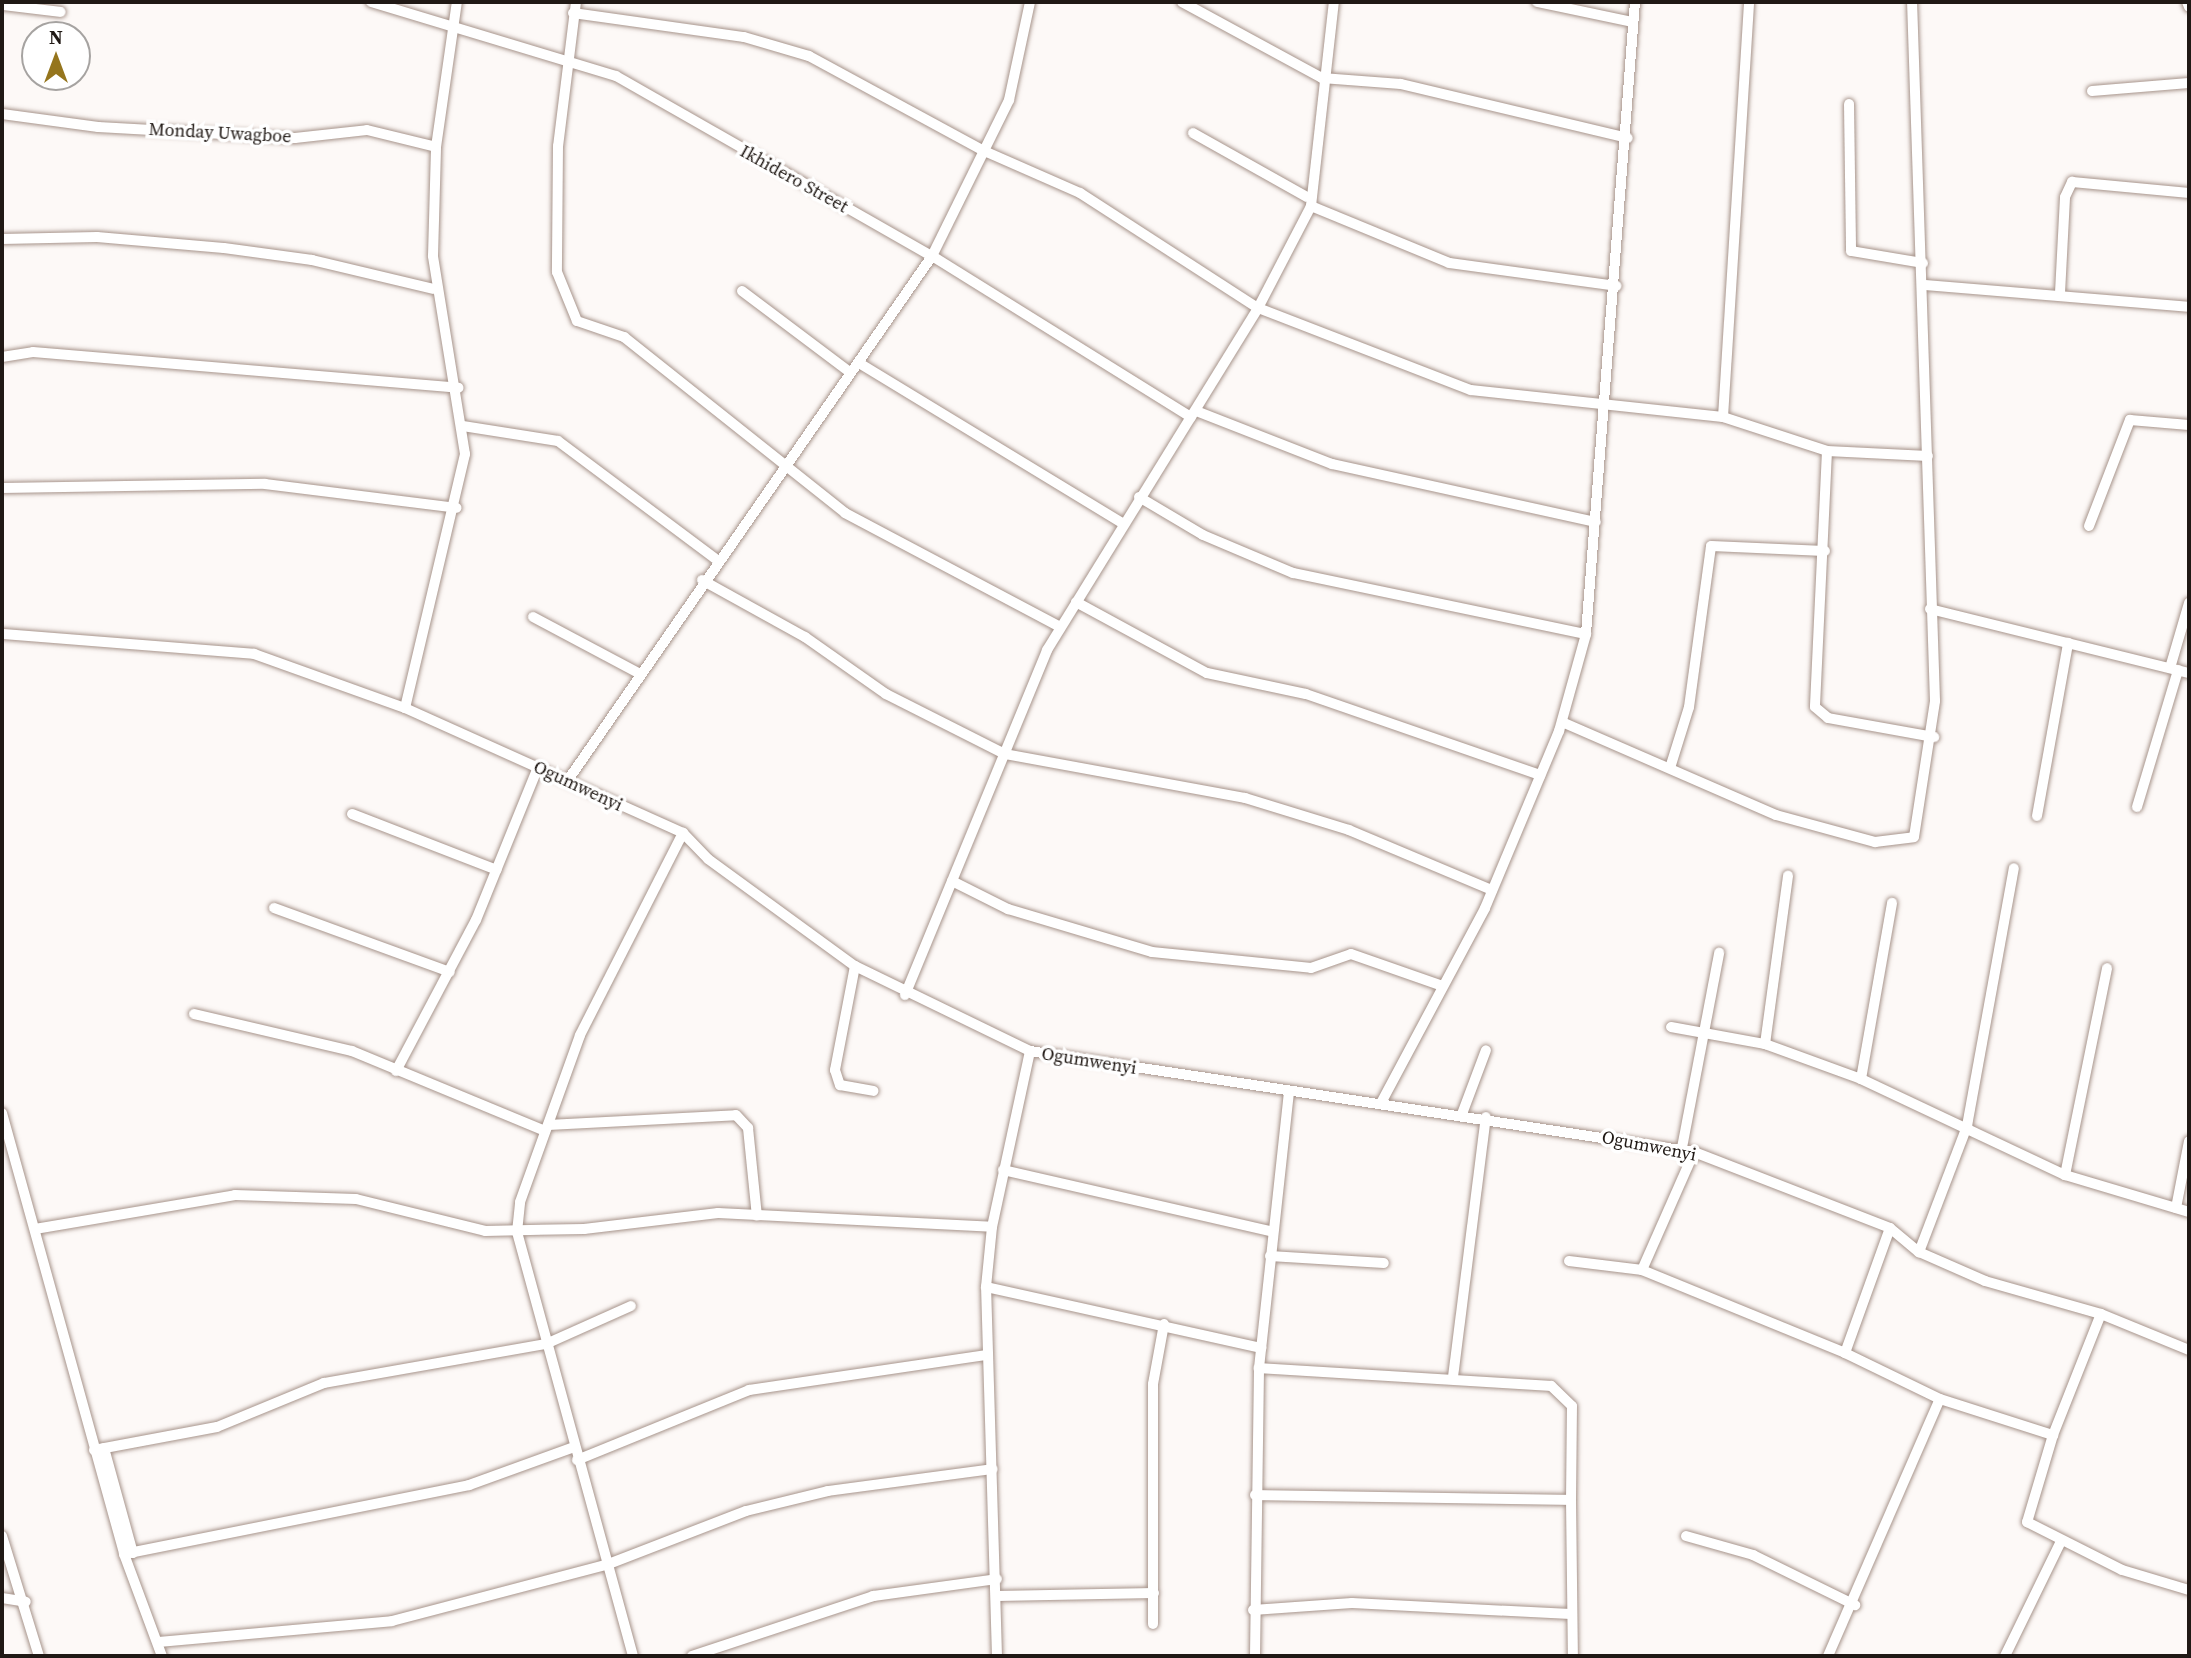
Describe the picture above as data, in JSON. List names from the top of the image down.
{
  "streets": {
    "street": ["Monday Uwagboe", "Ikhidero Street", "Ogumwenyi"]
  },
  "north": "top"
}
